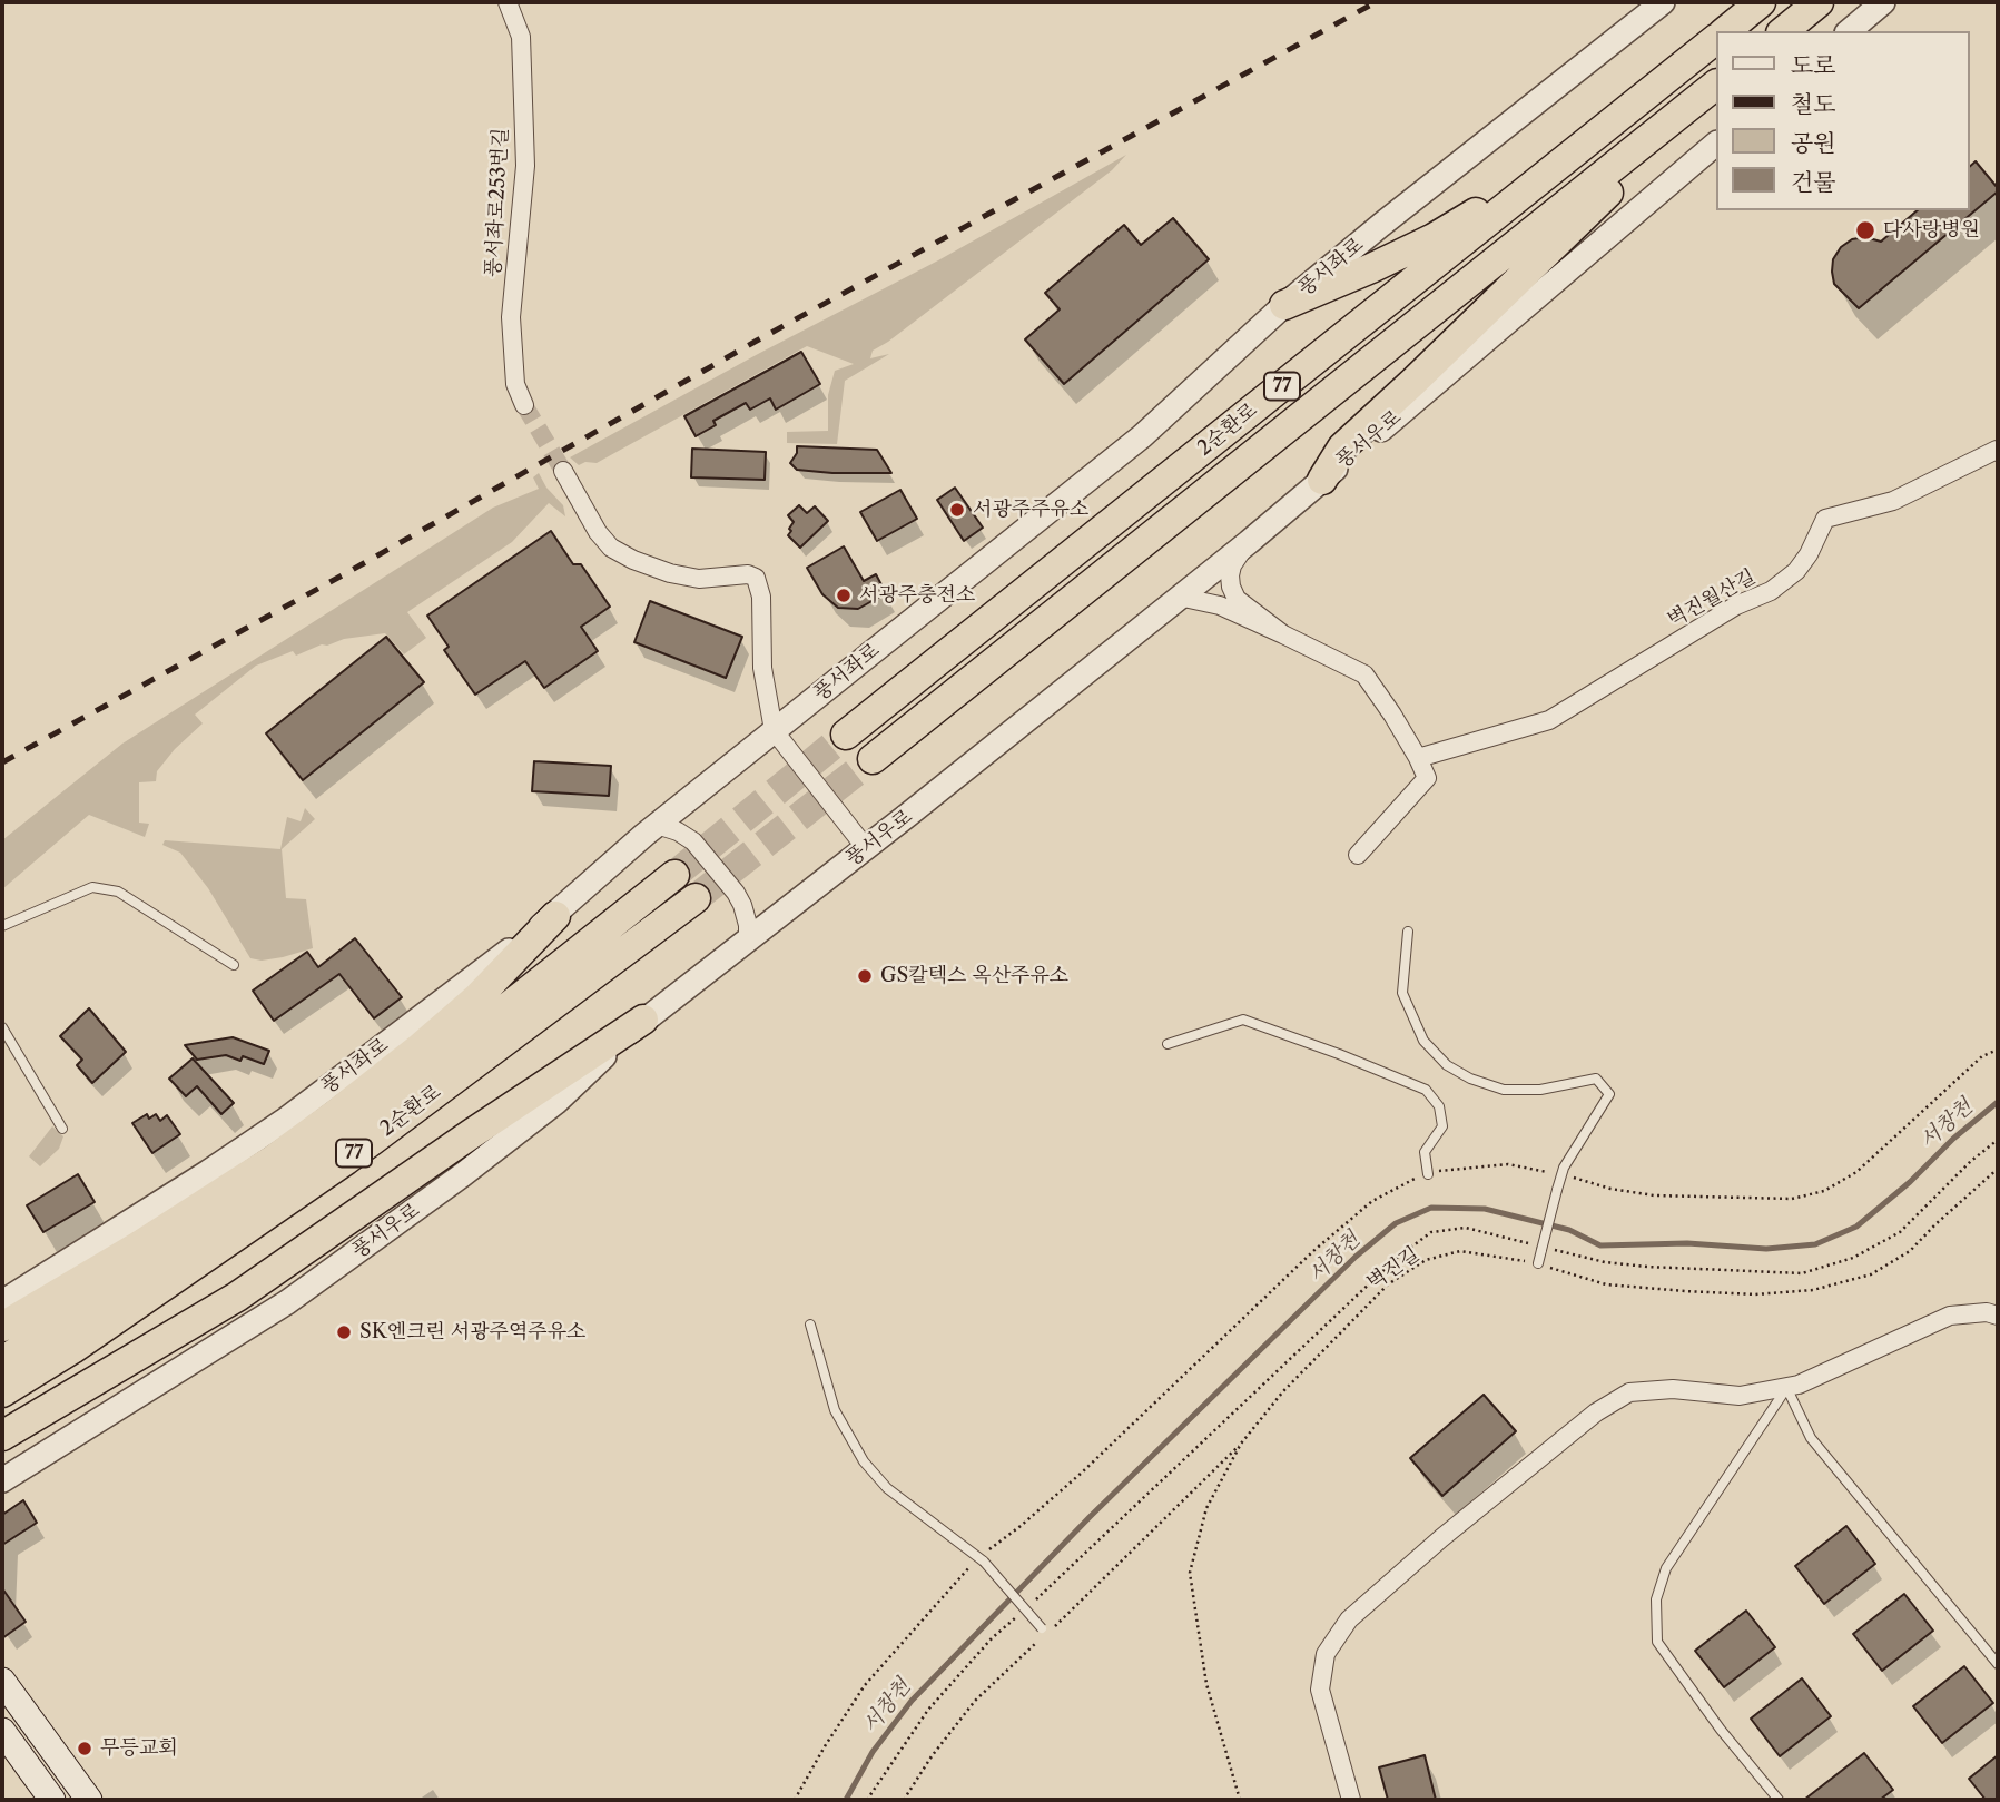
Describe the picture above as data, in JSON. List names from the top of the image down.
{
  "streets": {
    "highway": ["77", "2순환로"],
    "street": [
      "풍서좌로253번길",
      "풍서좌로",
      "풍서우로",
      "벽진월산길"
    ],
    "path": ["벽진길"]
  },
  "water": ["서창천"],
  "places": [
    "다사랑병원",
    "서광주주유소",
    "서광주충전소",
    "GS칼텍스 옥산주유소",
    "SK엔크린 서광주역주유소",
    "무등교회"
  ],
  "legend": [
    "도로",
    "철도",
    "공원",
    "건물"
  ]
}
